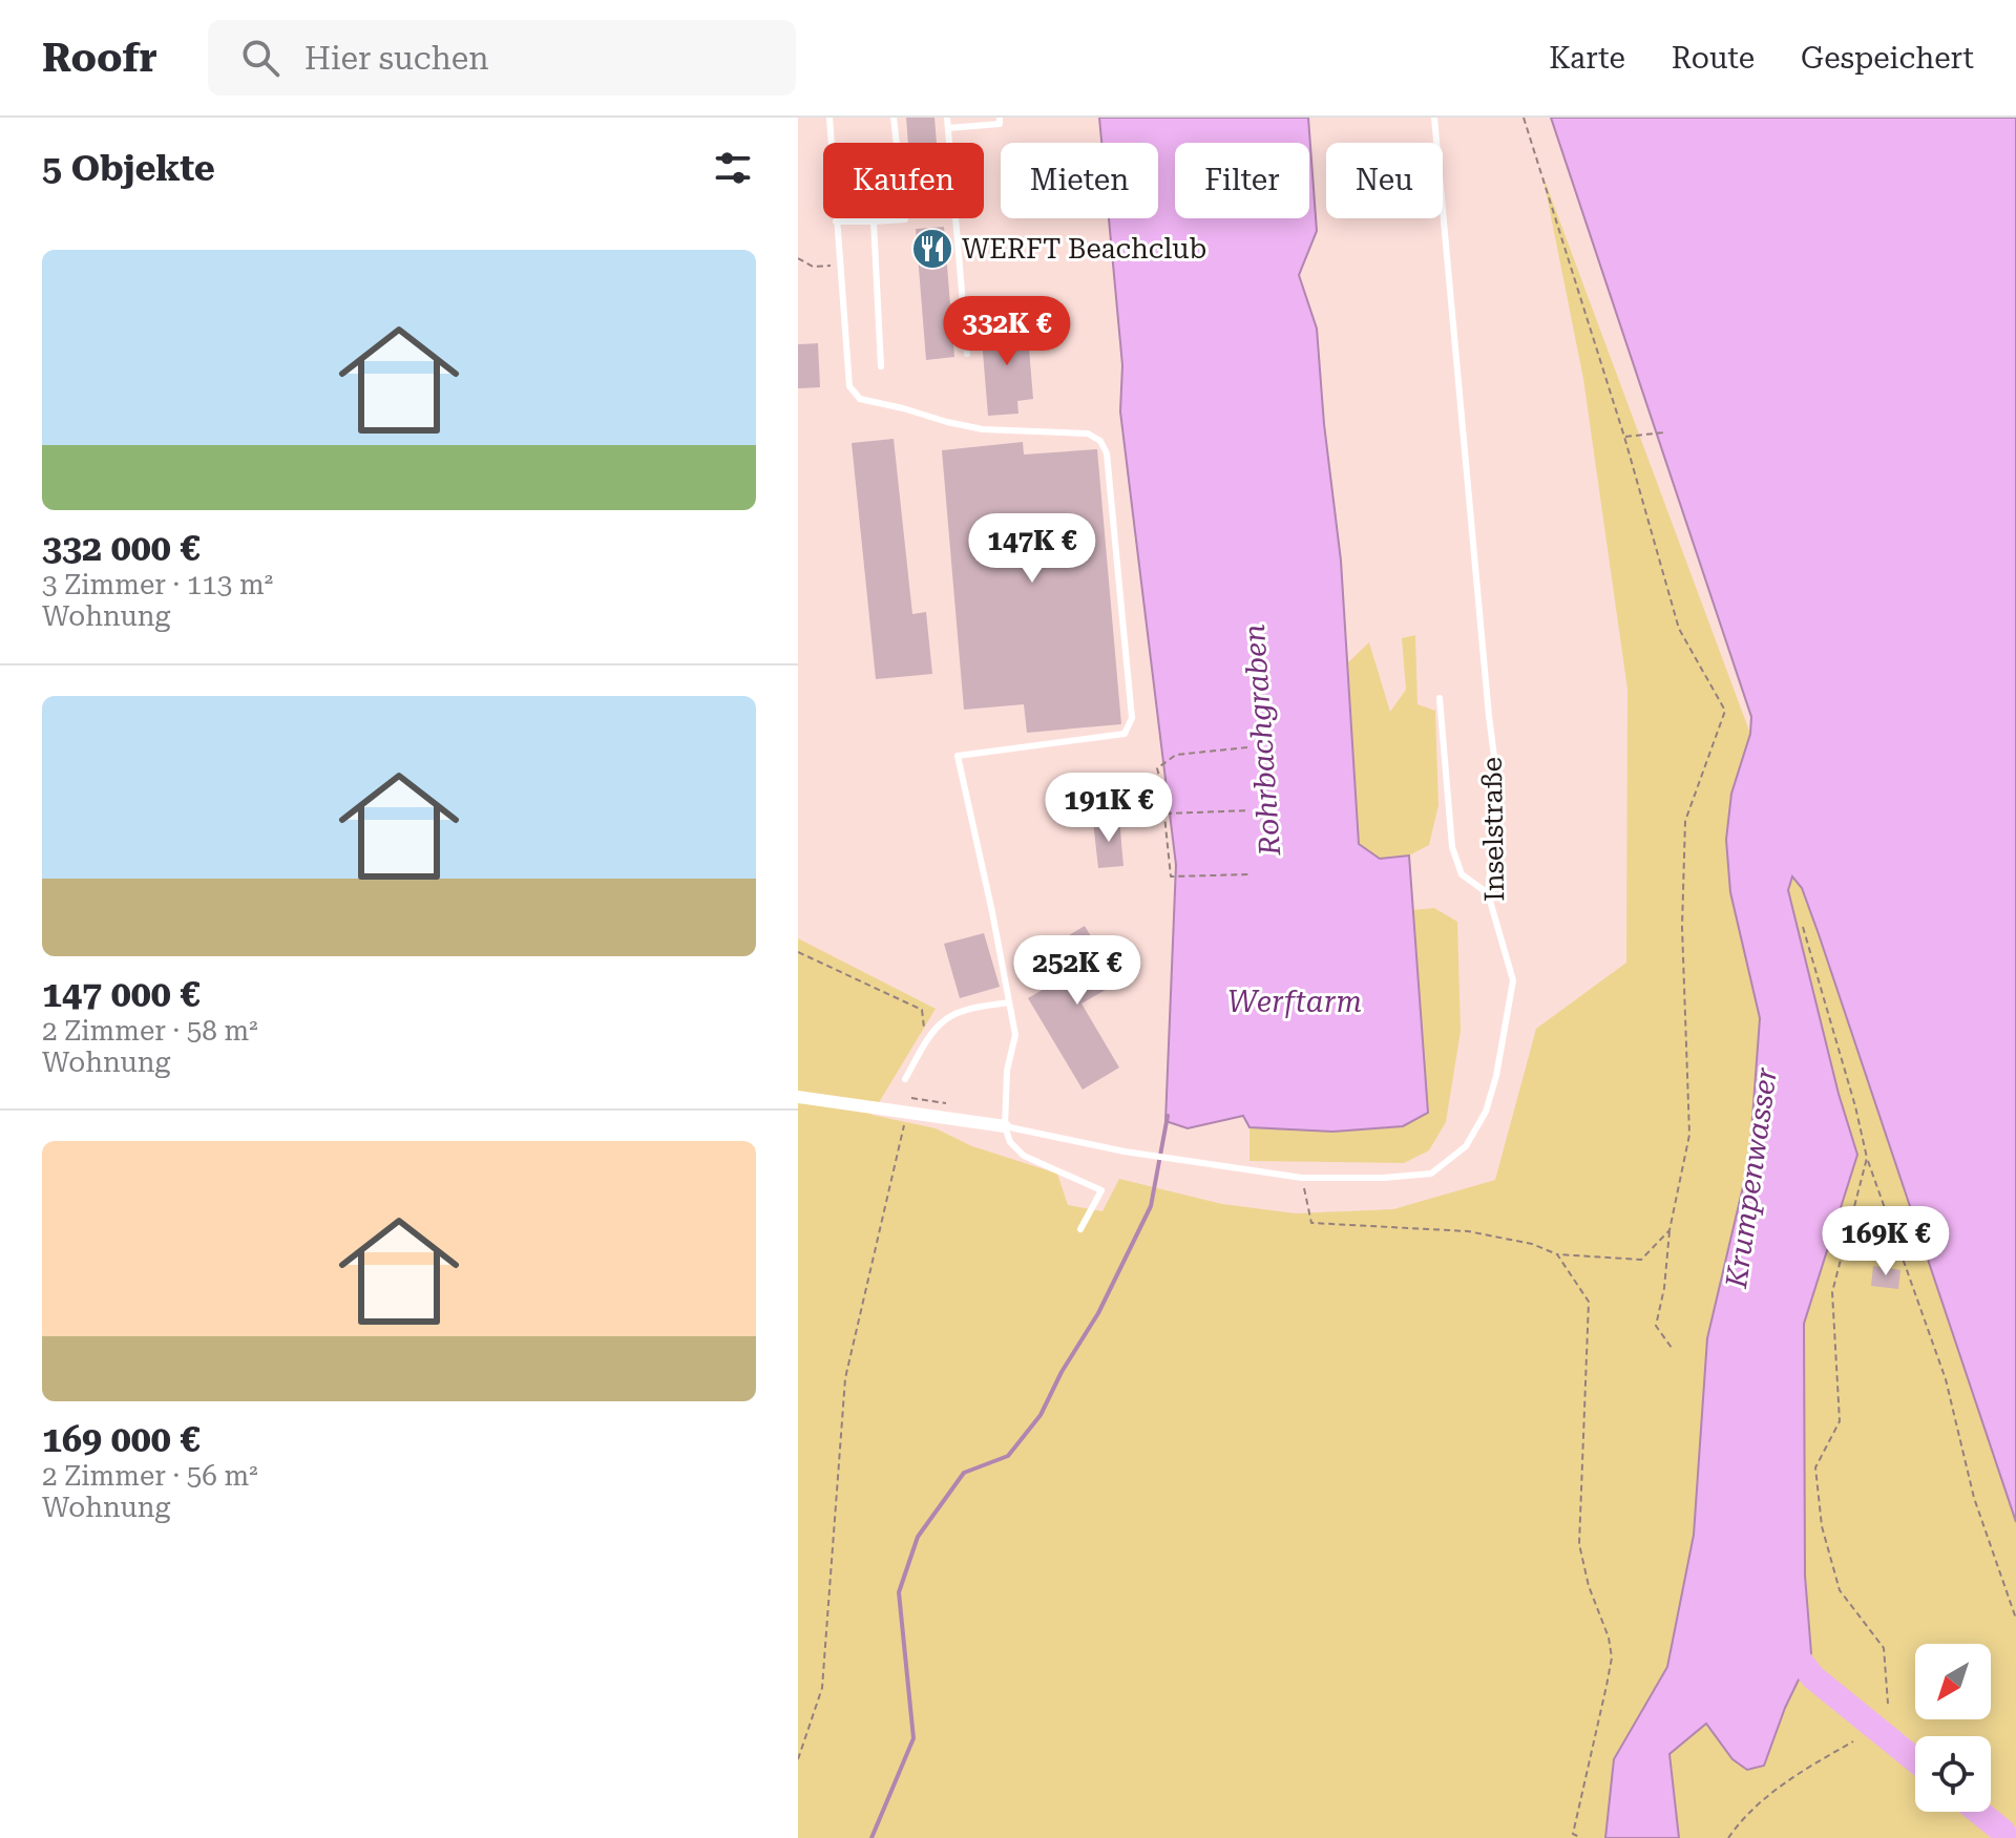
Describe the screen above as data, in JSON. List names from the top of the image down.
{
  "streets": {
    "lane": ["Inselstraße"]
  },
  "water": ["Rohrbachgraben", "Werftarm", "Krumpenwasser"],
  "places": {
    "restaurant": ["WERFT Beachclub"]
  },
  "north": "bottom left",
  "page": {
    "header": "Roofr",
    "search": "Hier suchen",
    "nav": ["Karte", "Route", "Gespeichert"],
    "heading": "5 Objekte",
    "chip": [
      "Kaufen",
      "Mieten",
      "Filter",
      "Neu"
    ],
    "list": [
      {
        "name": "332 000 €",
        "note": "3 Zimmer · 113 m² · Wohnung"
      },
      {
        "name": "147 000 €",
        "note": "2 Zimmer · 58 m² · Wohnung"
      },
      {
        "name": "169 000 €",
        "note": "2 Zimmer · 56 m² · Wohnung"
      }
    ],
    "price": [
      "332K €",
      "147K €",
      "191K €",
      "252K €",
      "169K €"
    ]
  }
}
